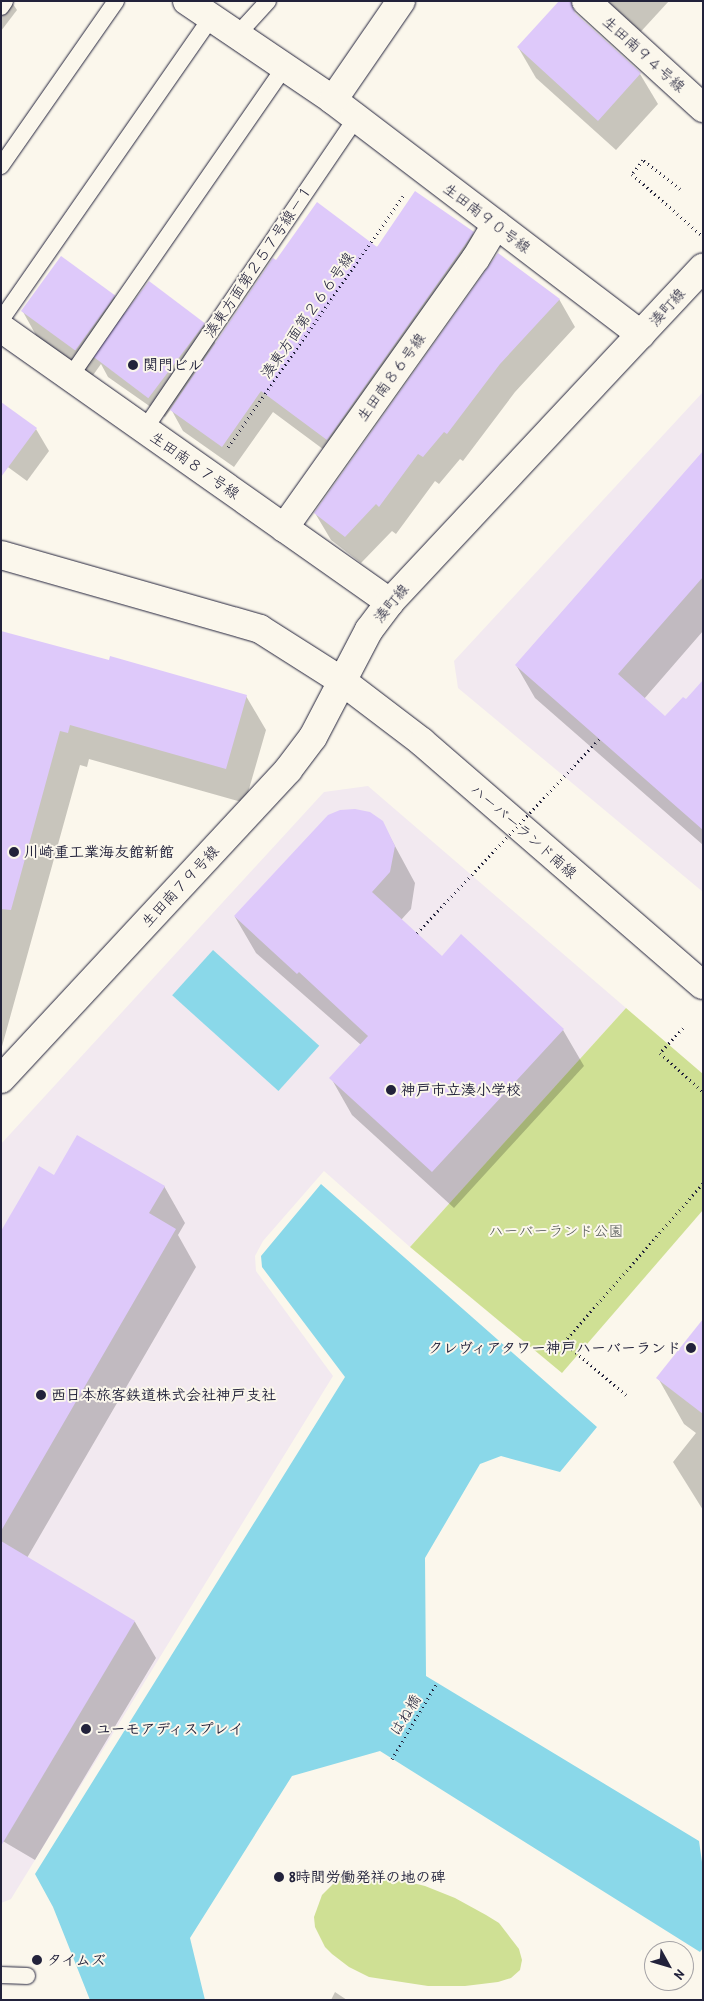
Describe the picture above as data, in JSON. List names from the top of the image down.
{
  "streets": {
    "street": [
      "生田南９４号線",
      "生田南９０号線",
      "湊町線",
      "生田南８６号線",
      "生田南８７号線",
      "ハーバーランド南線",
      "生田南７９号線"
    ],
    "lane": ["湊東方面第２５７号線－１"],
    "path": ["湊東方面第２６６号線", "はね橋"]
  },
  "crossings": [
    ["生田南９０号線", "湊東方面第２５７号線－１"],
    ["生田南９０号線", "湊町線"],
    ["生田南９０号線", "湊東方面第２６６号線"],
    ["生田南９０号線", "生田南８６号線"],
    ["湊東方面第２５７号線－１", "生田南８７号線"],
    ["湊町線", "生田南８７号線"],
    ["湊町線", "ハーバーランド南線"],
    ["湊町線", "生田南７９号線"],
    ["湊東方面第２６６号線", "生田南８７号線"],
    ["生田南８６号線", "生田南８７号線"],
    ["ハーバーランド南線", "生田南７９号線"]
  ],
  "parks": ["ハーバーランド公園"],
  "places": [
    "関門ビル",
    "川崎重工業海友館新館",
    "神戸市立湊小学校",
    "クレヴィアタワー神戸ハーバーランド",
    "西日本旅客鉄道株式会社神戸支社",
    "ユーモアディスプレイ",
    "8時間労働発祥の地の碑",
    "タイムズ"
  ],
  "north": "bottom right"
}
